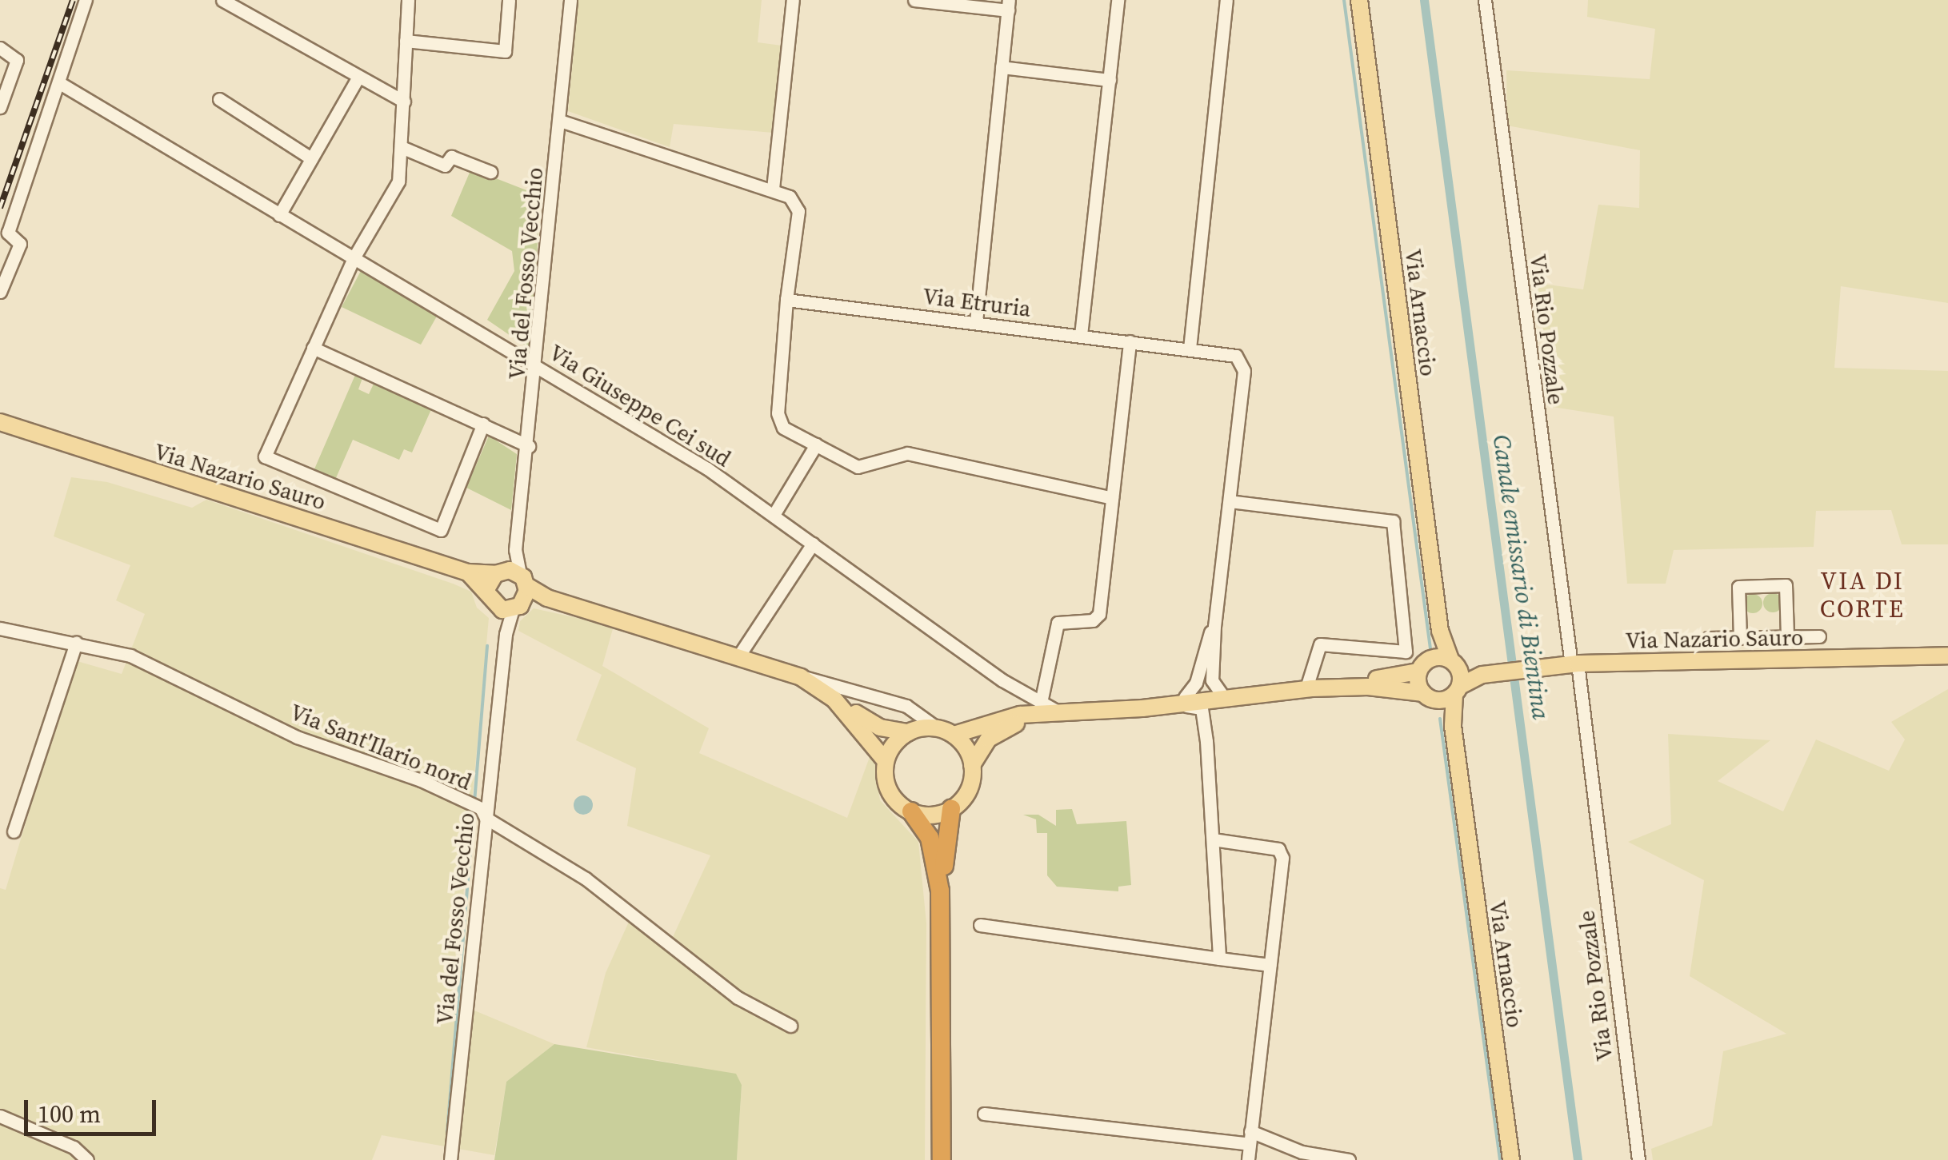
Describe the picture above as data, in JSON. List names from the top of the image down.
{
  "streets": {
    "main road": ["Via Arnaccio", "Via Nazario Sauro"],
    "street": [
      "Via del Fosso Vecchio",
      "Via Etruria",
      "Via Rio Pozzale",
      "Via Giuseppe Cei sud",
      "Via Sant'Ilario nord"
    ]
  },
  "crossings": [
    ["Via del Fosso Vecchio", "Via Giuseppe Cei sud"],
    ["Via del Fosso Vecchio", "Via Nazario Sauro"],
    ["Via del Fosso Vecchio", "Via Sant'Ilario nord"],
    ["Via Etruria", "Via Nazario Sauro"],
    ["Via Arnaccio", "Via Nazario Sauro"],
    ["Via Rio Pozzale", "Via Nazario Sauro"],
    ["Via Giuseppe Cei sud", "Via Nazario Sauro"]
  ],
  "districts": ["VIA DI CORTE"],
  "water": ["Canale emissario di Bientina"],
  "scale_bar": "100 m"
}
